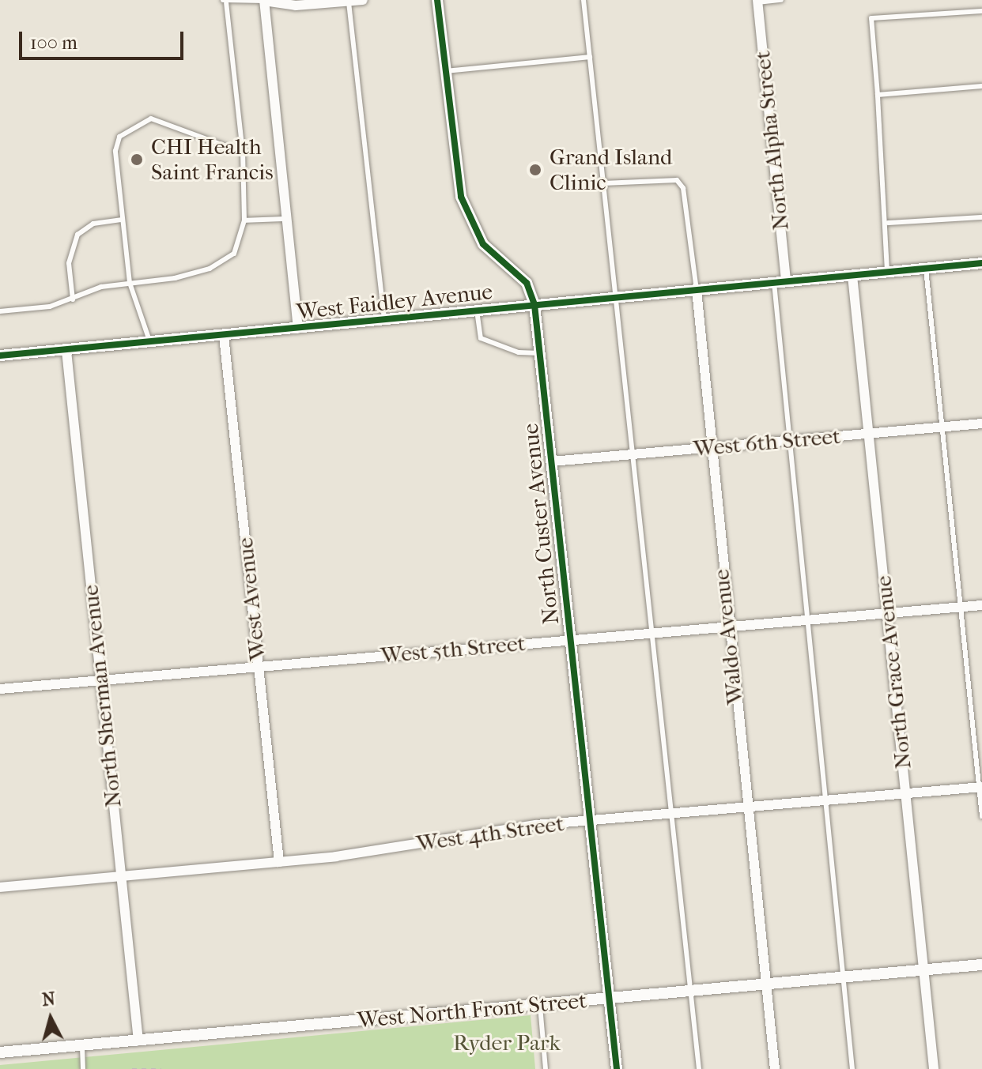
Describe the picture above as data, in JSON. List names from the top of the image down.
{
  "streets": {
    "street": [
      "North Alpha Street",
      "West Faidley Avenue",
      "West 6th Street",
      "North Custer Avenue",
      "West Avenue",
      "Waldo Avenue",
      "West 5th Street",
      "North Grace Avenue",
      "North Sherman Avenue",
      "West 4th Street",
      "West North Front Street"
    ]
  },
  "crossings": [
    ["North Alpha Street", "West Faidley Avenue"],
    ["West Faidley Avenue", "North Custer Avenue"],
    ["West Faidley Avenue", "West Avenue"],
    ["West Faidley Avenue", "Waldo Avenue"],
    ["West Faidley Avenue", "North Grace Avenue"],
    ["West Faidley Avenue", "North Sherman Avenue"],
    ["West 6th Street", "North Custer Avenue"],
    ["West 6th Street", "Waldo Avenue"],
    ["West 6th Street", "North Grace Avenue"],
    ["North Custer Avenue", "West 5th Street"],
    ["North Custer Avenue", "West 4th Street"],
    ["North Custer Avenue", "West North Front Street"],
    ["West Avenue", "West 5th Street"],
    ["West Avenue", "West 4th Street"],
    ["Waldo Avenue", "West 5th Street"],
    ["Waldo Avenue", "West 4th Street"],
    ["Waldo Avenue", "West North Front Street"],
    ["West 5th Street", "North Grace Avenue"],
    ["West 5th Street", "North Sherman Avenue"],
    ["North Grace Avenue", "West 4th Street"],
    ["North Grace Avenue", "West North Front Street"],
    ["North Sherman Avenue", "West 4th Street"],
    ["North Sherman Avenue", "West North Front Street"]
  ],
  "parks": ["Ryder Park"],
  "places": ["CHI Health Saint Francis", "Grand Island Clinic"],
  "scale_bar": "100 m",
  "north": "top"
}
